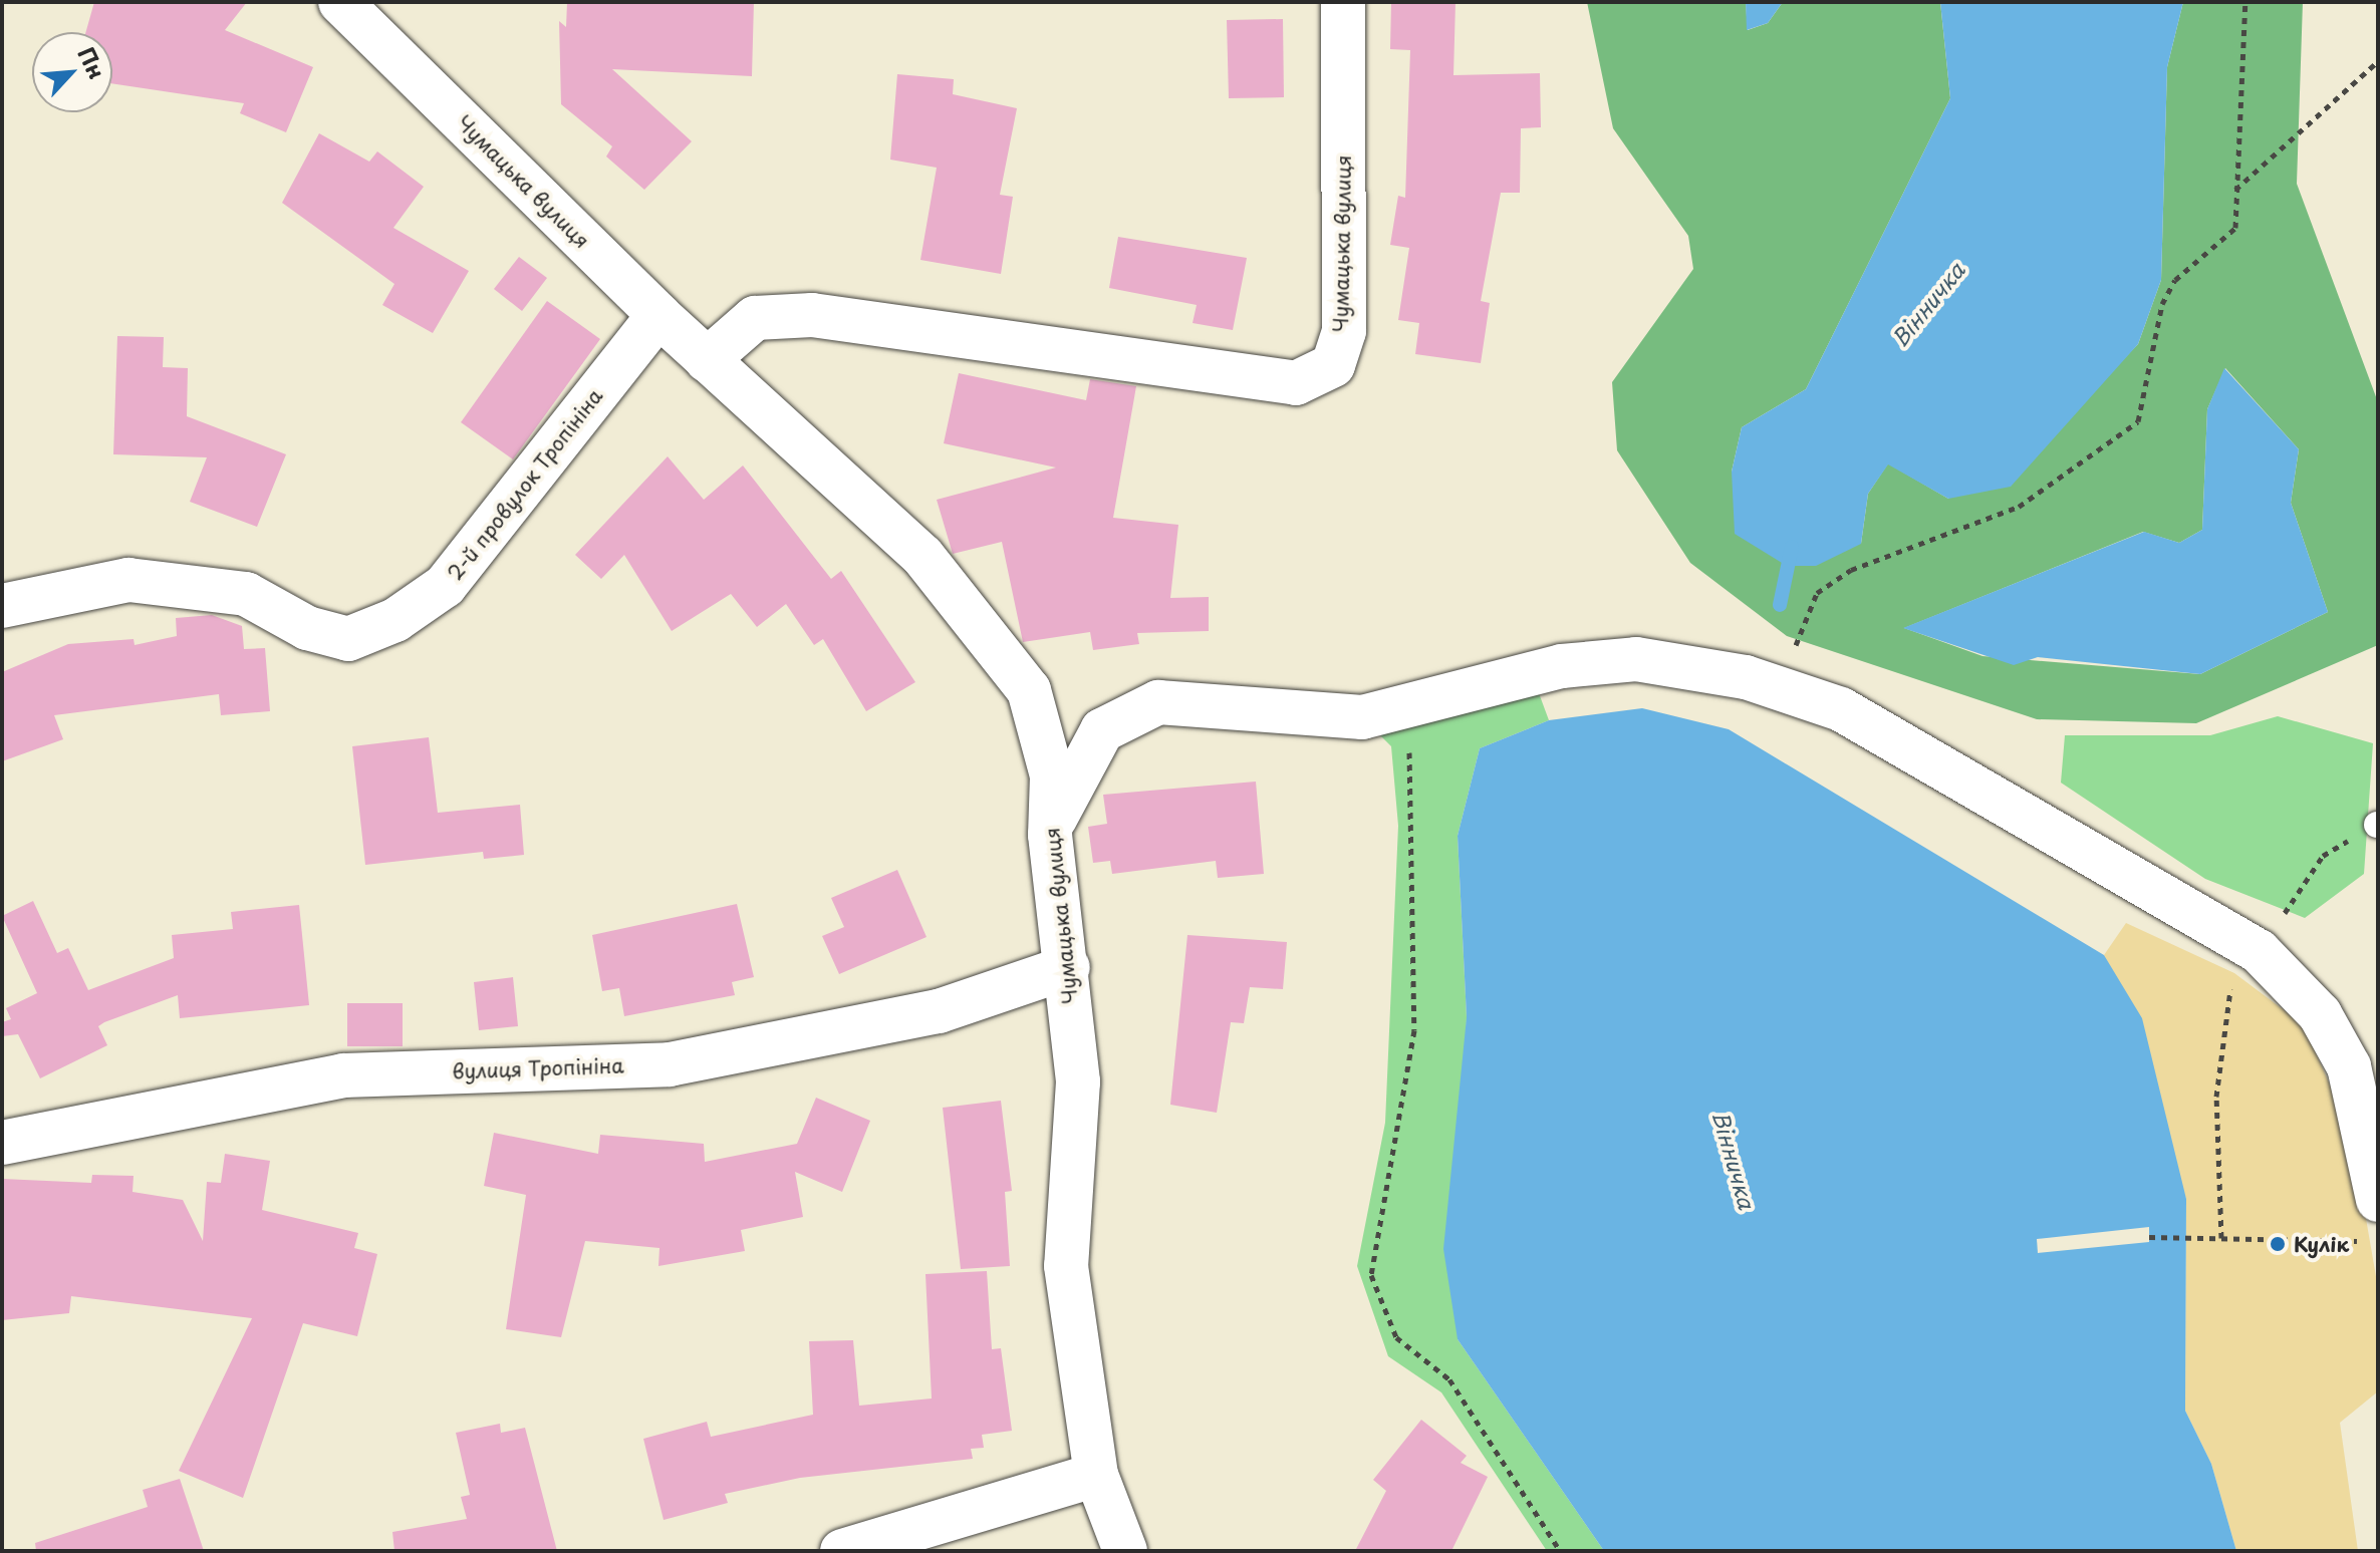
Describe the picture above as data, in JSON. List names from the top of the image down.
{
  "streets": {
    "street": ["Чумацька вулиця", "2-й провулок Тропініна", "вулиця Тропініна"]
  },
  "crossings": [
    ["Чумацька вулиця", "2-й провулок Тропініна"],
    ["Чумацька вулиця", "вулиця Тропініна"]
  ],
  "water": ["Вінничка"],
  "places": ["Кулік"],
  "north": "top right"
}
